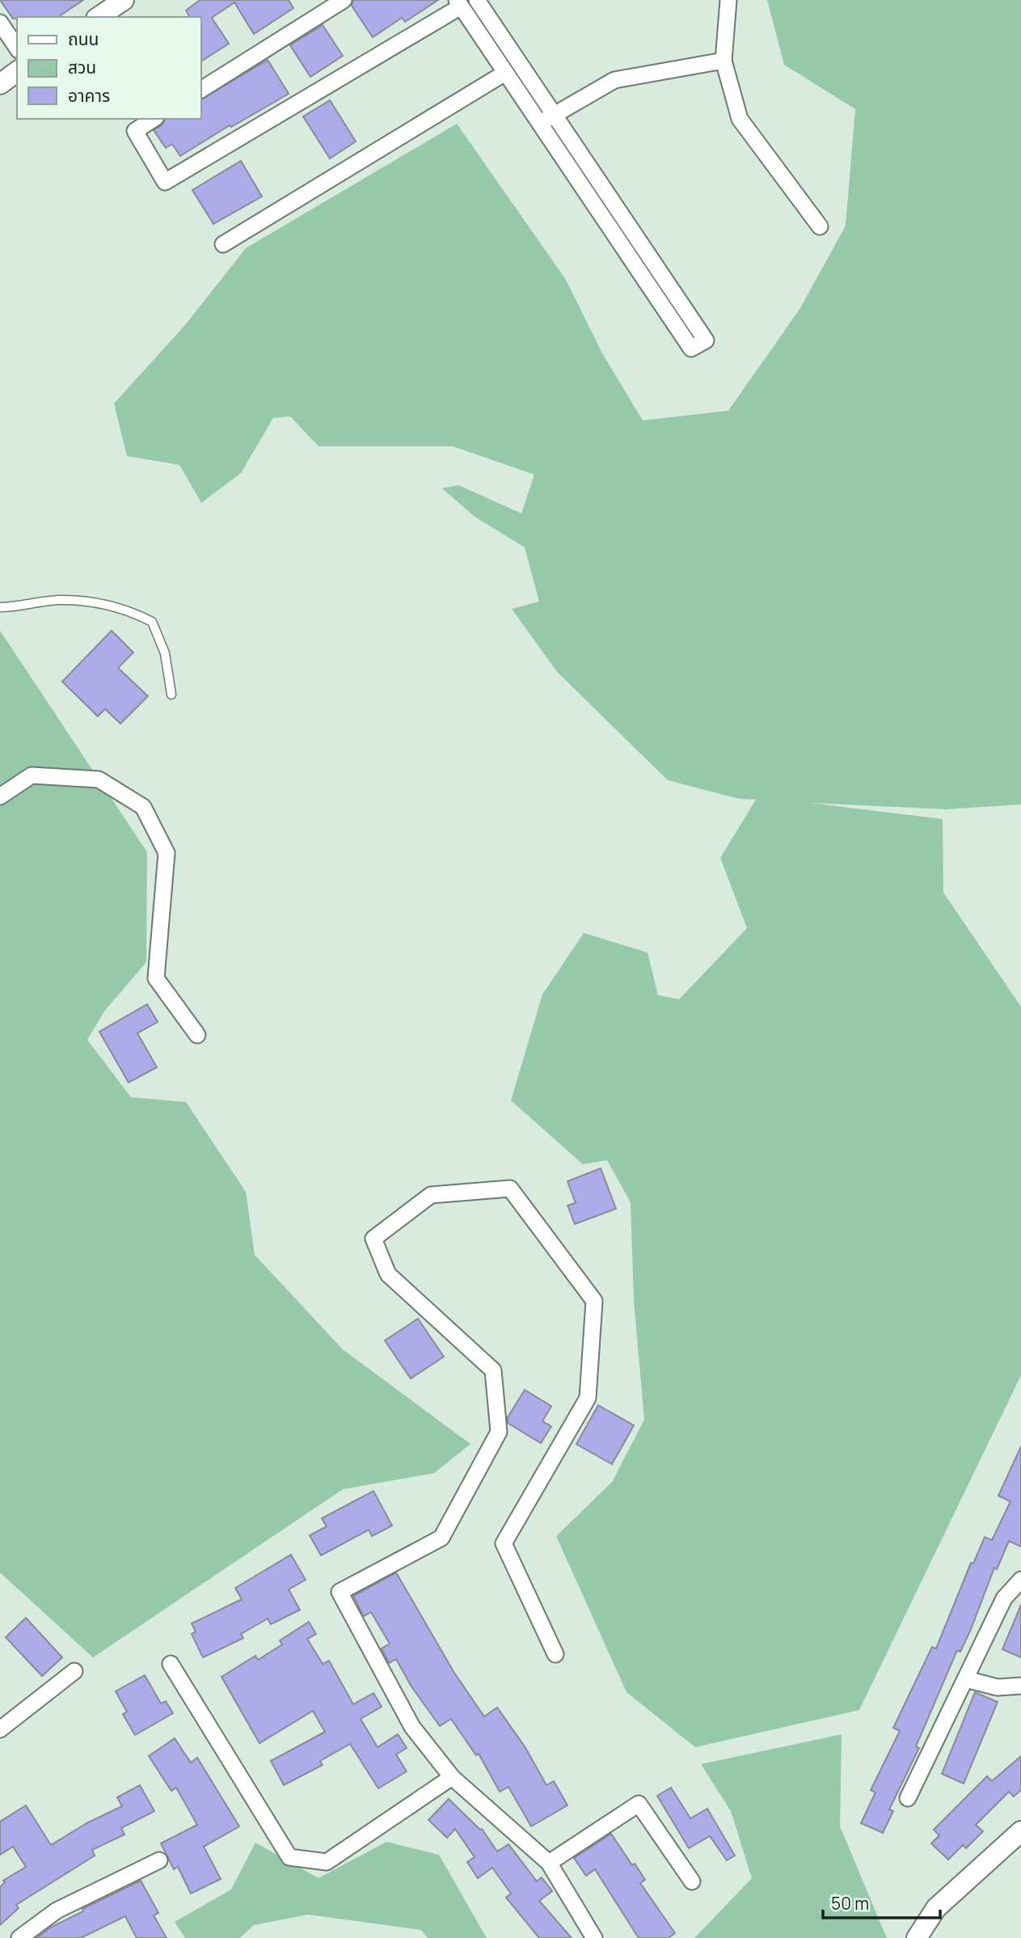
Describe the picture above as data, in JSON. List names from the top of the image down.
{
  "legend": ["ถนน", "สวน", "อาคาร"],
  "scale_bar": "50 m"
}
